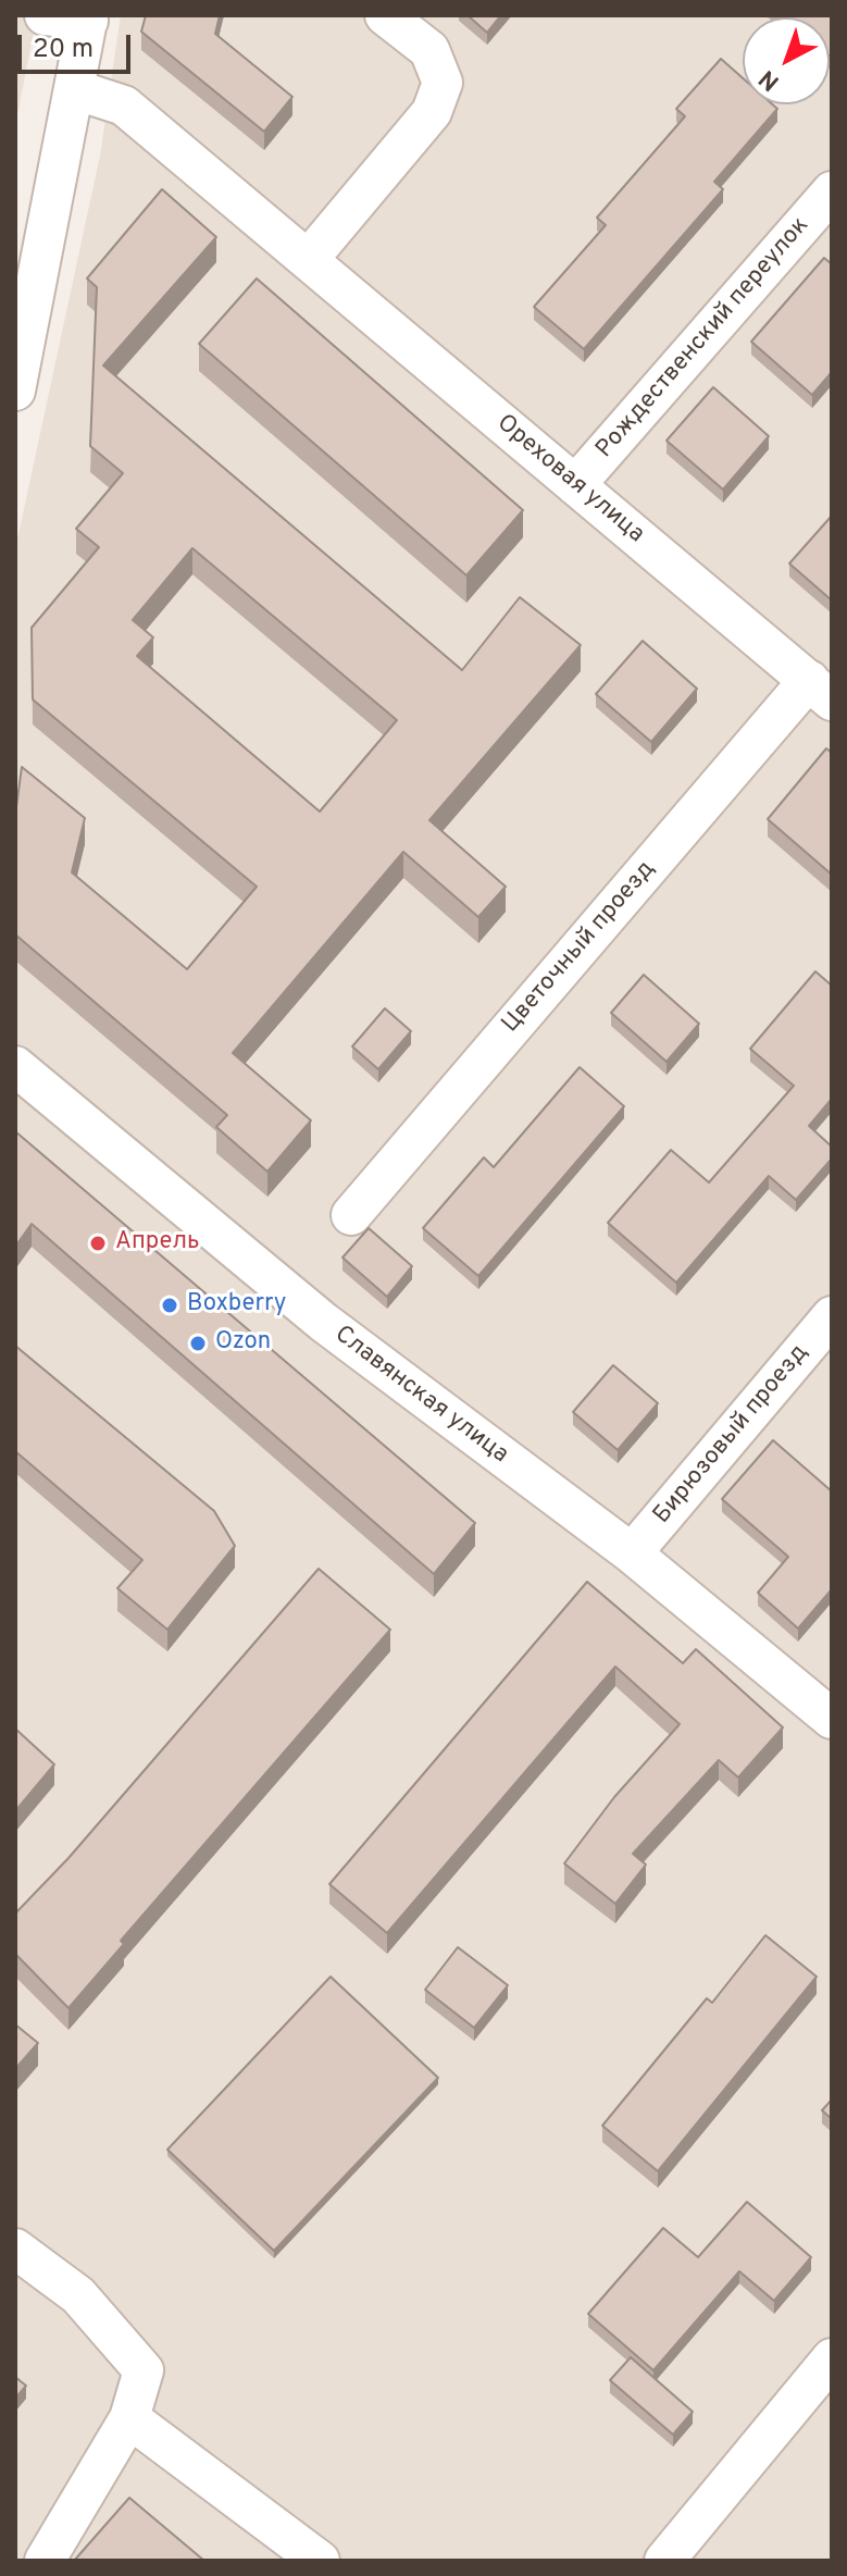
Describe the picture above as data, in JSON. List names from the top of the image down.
{
  "streets": {
    "street": [
      "Рождественский переулок",
      "Ореховая улица",
      "Цветочный проезд",
      "Славянская улица",
      "Бирюзовый проезд"
    ]
  },
  "crossings": [
    ["Рождественский переулок", "Ореховая улица"],
    ["Ореховая улица", "Цветочный проезд"],
    ["Славянская улица", "Бирюзовый проезд"]
  ],
  "places": ["Апрель", "Boxberry", "Ozon"],
  "scale_bar": "20 m",
  "north": "bottom left"
}
